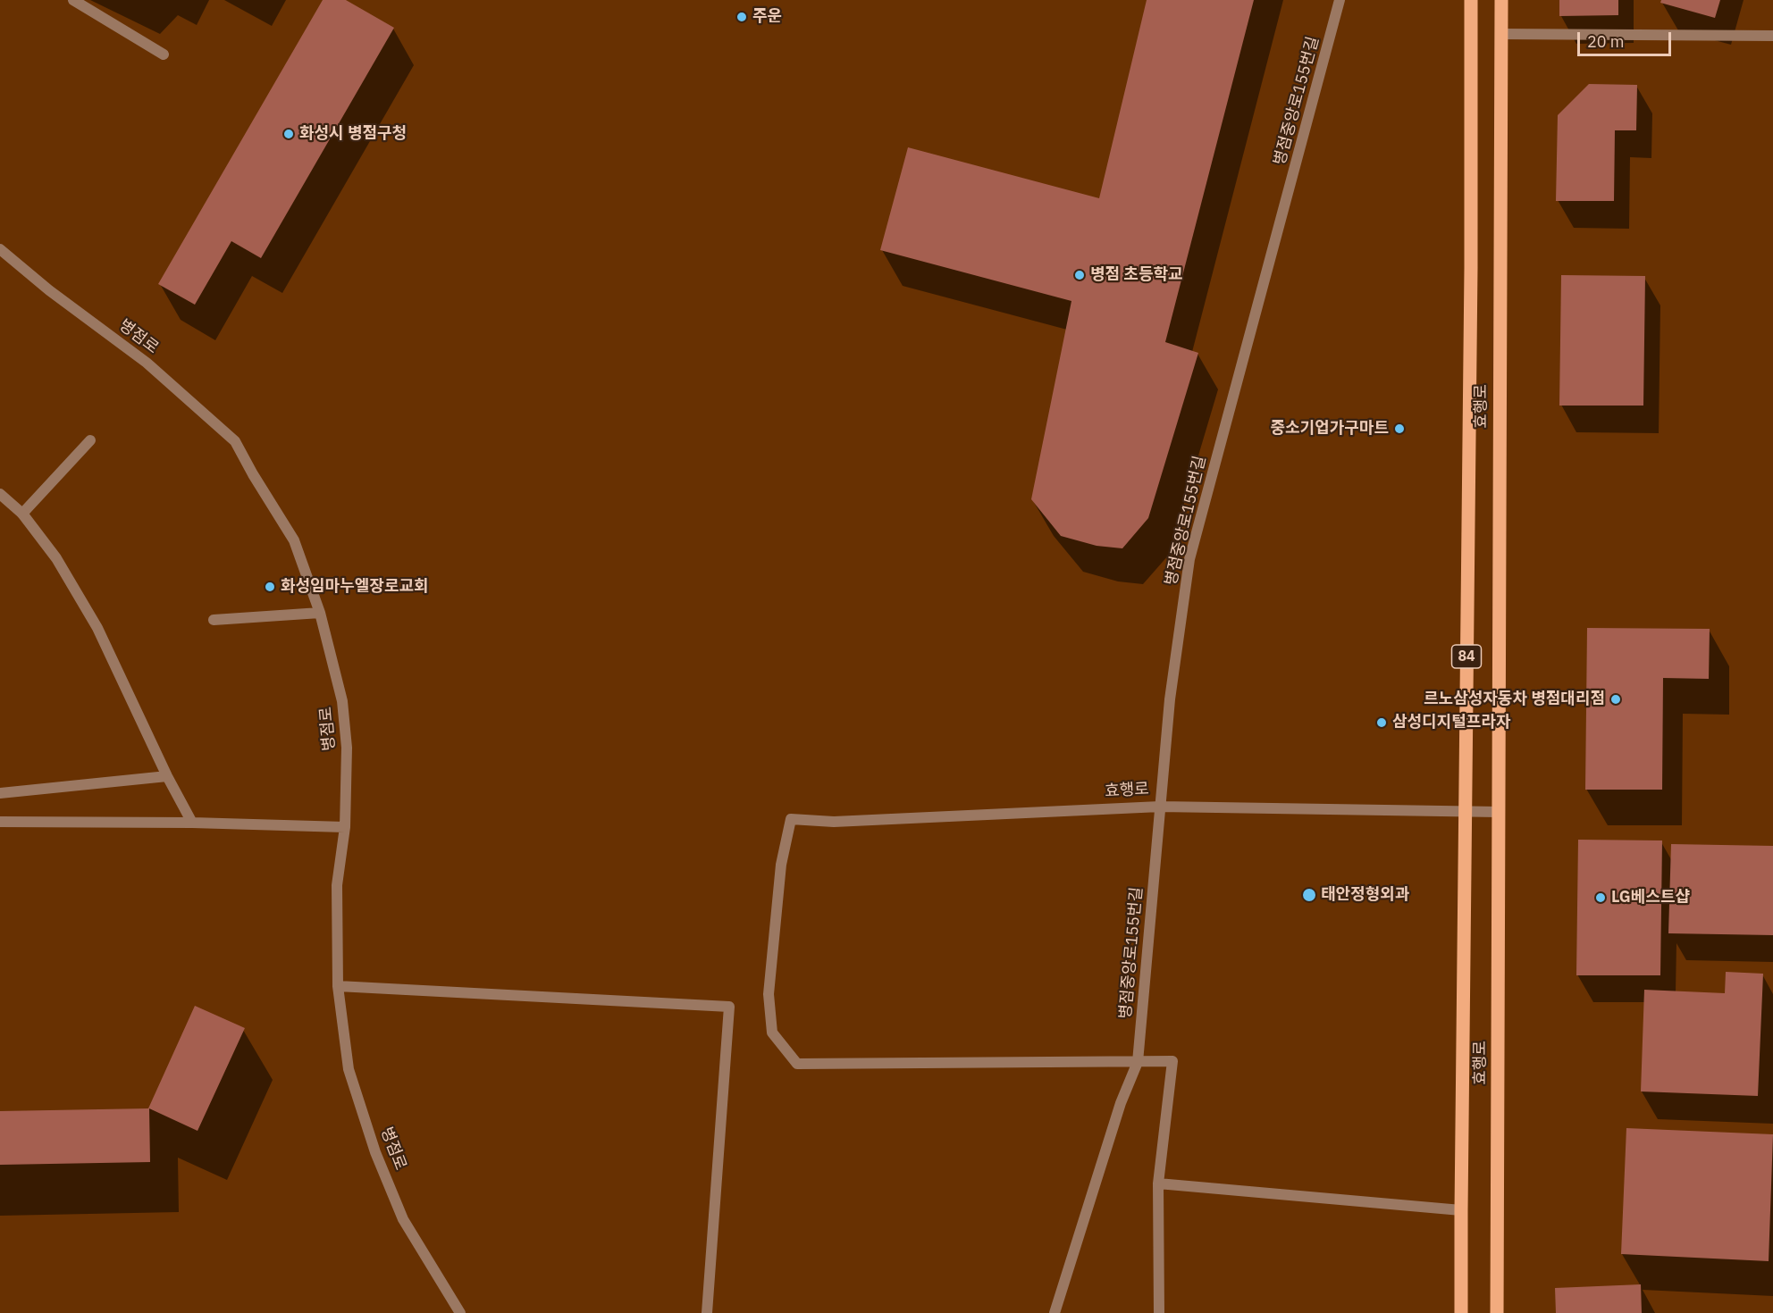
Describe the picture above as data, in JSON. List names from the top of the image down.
{
  "streets": {
    "main road": ["효행로", "84"],
    "street": ["병점중앙로155번길", "병점로"]
  },
  "crossings": [
    ["병점중앙로155번길", "효행로"]
  ],
  "places": [
    "주운",
    "화성시 병점구청",
    "병점 초등학교",
    "중소기업가구마트",
    "화성임마누엘장로교회",
    "르노삼성자동차 병점대리점",
    "삼성디지털프라자",
    "태안정형외과",
    "LG베스트샵"
  ],
  "scale_bar": "20 m"
}
